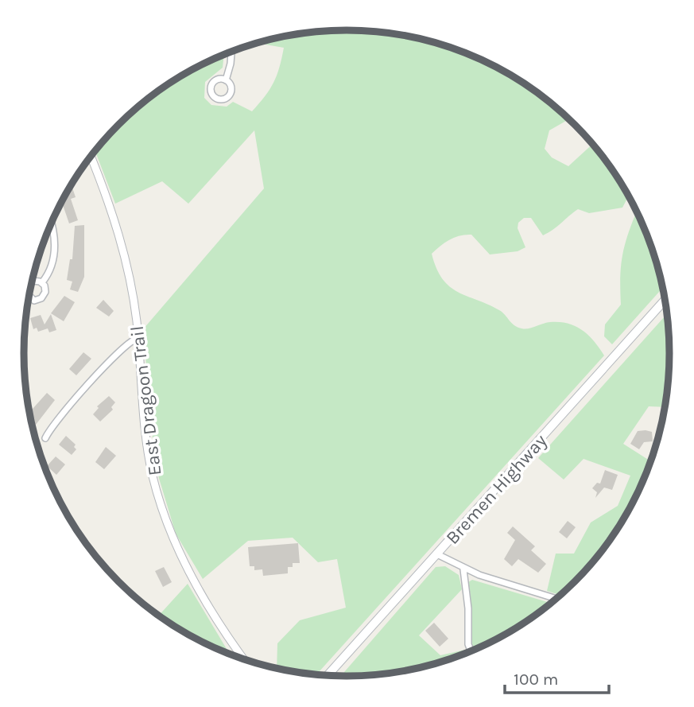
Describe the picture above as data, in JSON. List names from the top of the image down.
{
  "streets": {
    "main road": ["Bremen Highway"],
    "street": ["East Dragoon Trail"]
  },
  "scale_bar": "100 m"
}
